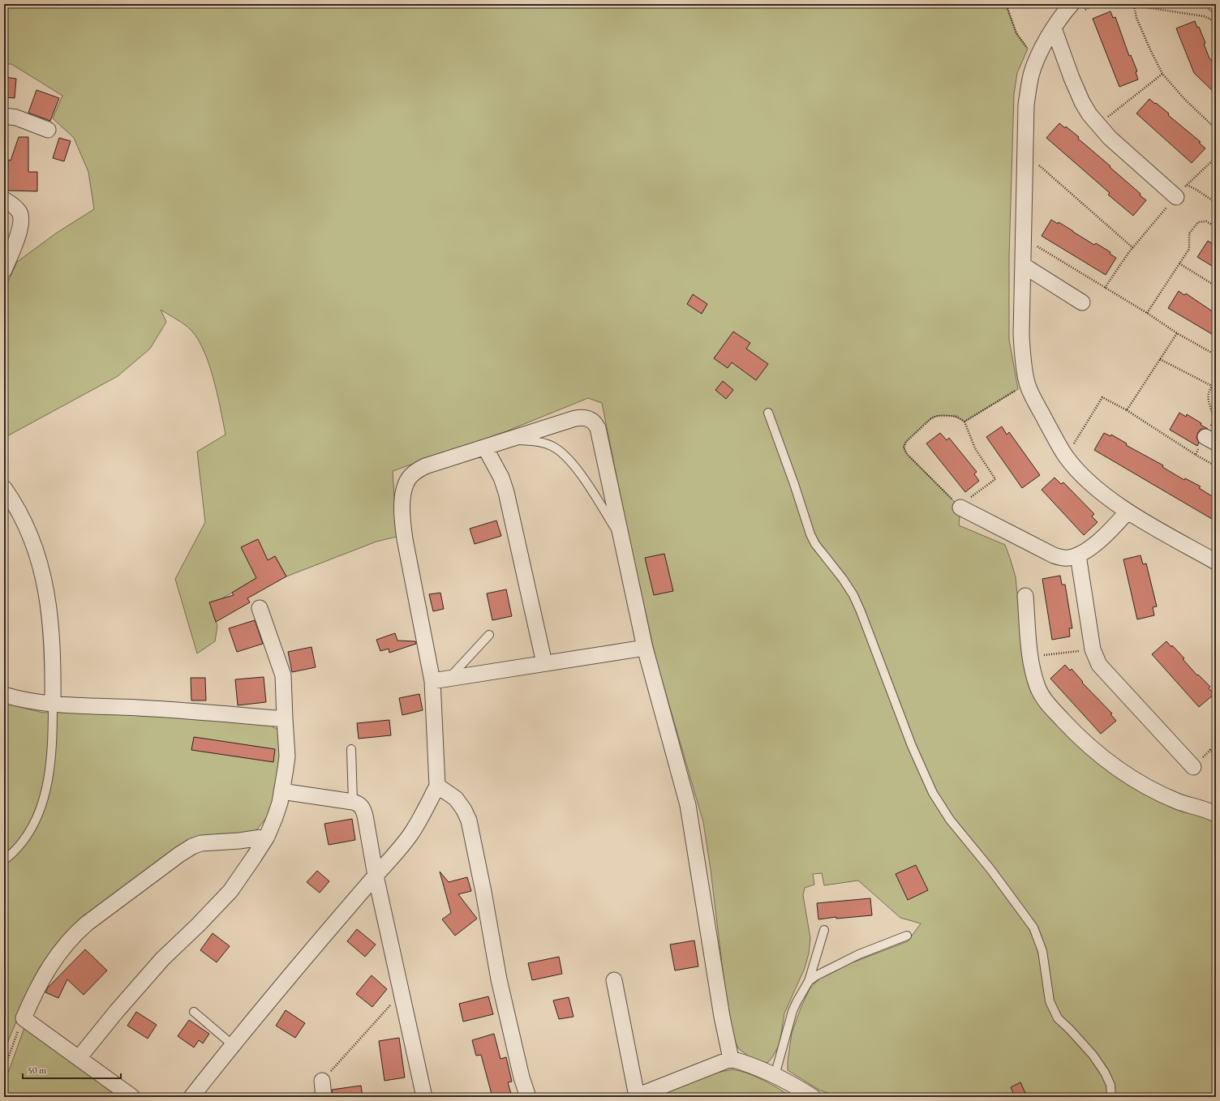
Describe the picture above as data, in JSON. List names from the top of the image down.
{
  "scale_bar": "50 m"
}
